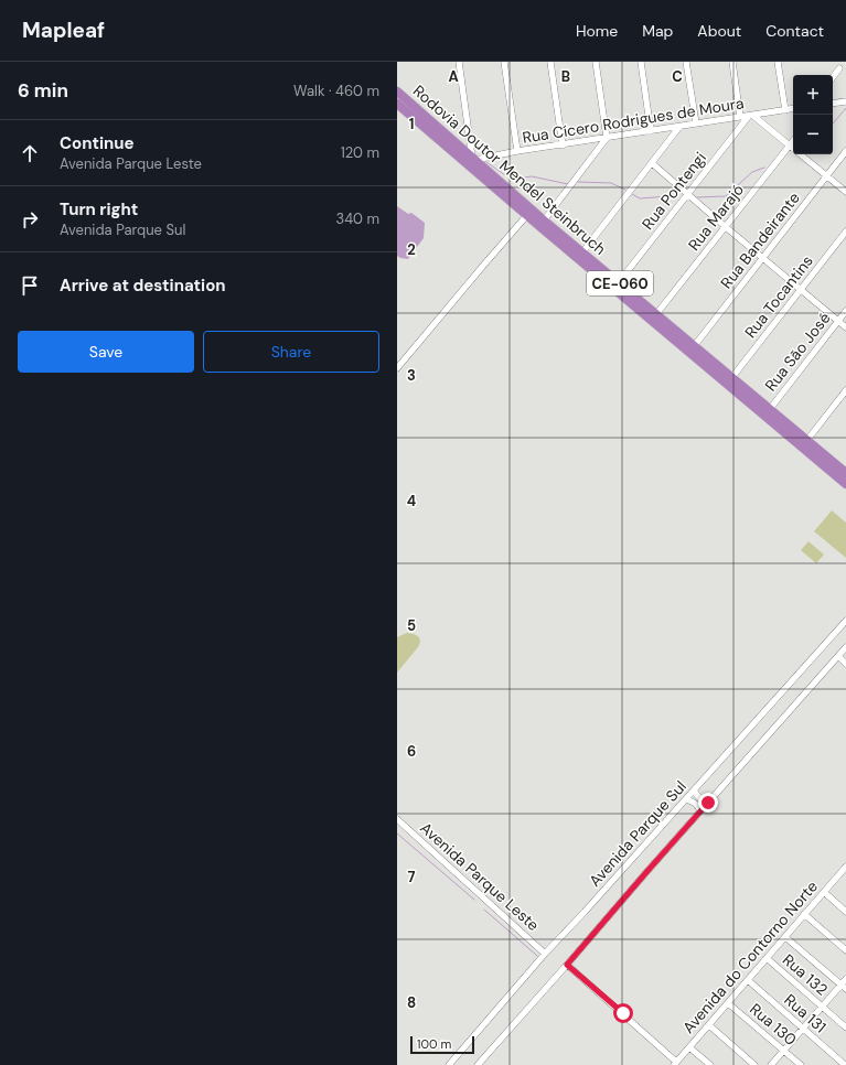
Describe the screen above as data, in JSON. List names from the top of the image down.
{
  "streets": {
    "highway": ["Rodovia Doutor Mendel Steinbruch", "CE-060"],
    "street": [
      "Rua Cícero Rodrigues de Moura",
      "Rua Pontengi",
      "Rua Marajó",
      "Rua Bandeirante",
      "Rua Tocantins",
      "Rua São José",
      "Avenida Parque Sul",
      "Avenida Parque Leste",
      "Avenida do Contorno Norte",
      "Rua 132",
      "Rua 131",
      "Rua 130"
    ]
  },
  "crossings": [
    ["Rua Cícero Rodrigues de Moura", "Rodovia Doutor Mendel Steinbruch"],
    ["Rua Cícero Rodrigues de Moura", "Rua Pontengi"],
    ["Rodovia Doutor Mendel Steinbruch", "Rua Pontengi"],
    ["Rodovia Doutor Mendel Steinbruch", "Rua Marajó"],
    ["Rodovia Doutor Mendel Steinbruch", "Rua Bandeirante"],
    ["Rodovia Doutor Mendel Steinbruch", "Rua Tocantins"],
    ["Rodovia Doutor Mendel Steinbruch", "Rua São José"],
    ["Avenida Parque Sul", "Avenida Parque Leste"],
    ["Avenida do Contorno Norte", "Rua 132"],
    ["Avenida do Contorno Norte", "Rua 131"],
    ["Avenida do Contorno Norte", "Rua 130"]
  ],
  "scale_bar": "100 m",
  "page": {
    "header": "Mapleaf",
    "nav": [
      "Home",
      "Map",
      "About",
      "Contact"
    ],
    "heading": ["6 min", "Walk · 460 m"],
    "map_buttons": ["+", "−"],
    "list": [
      ["Continue", "Avenida Parque Leste", "120 m"],
      ["Turn right", "Avenida Parque Sul", "340 m"],
      "Arrive at destination"
    ],
    "buttons": ["Save", "Share"],
    "scale": "100 m"
  },
  "grid": {
    "columns": ["A", "B", "C"],
    "rows": [
      "1",
      "2",
      "3",
      "4",
      "5",
      "6",
      "7",
      "8"
    ]
  }
}
